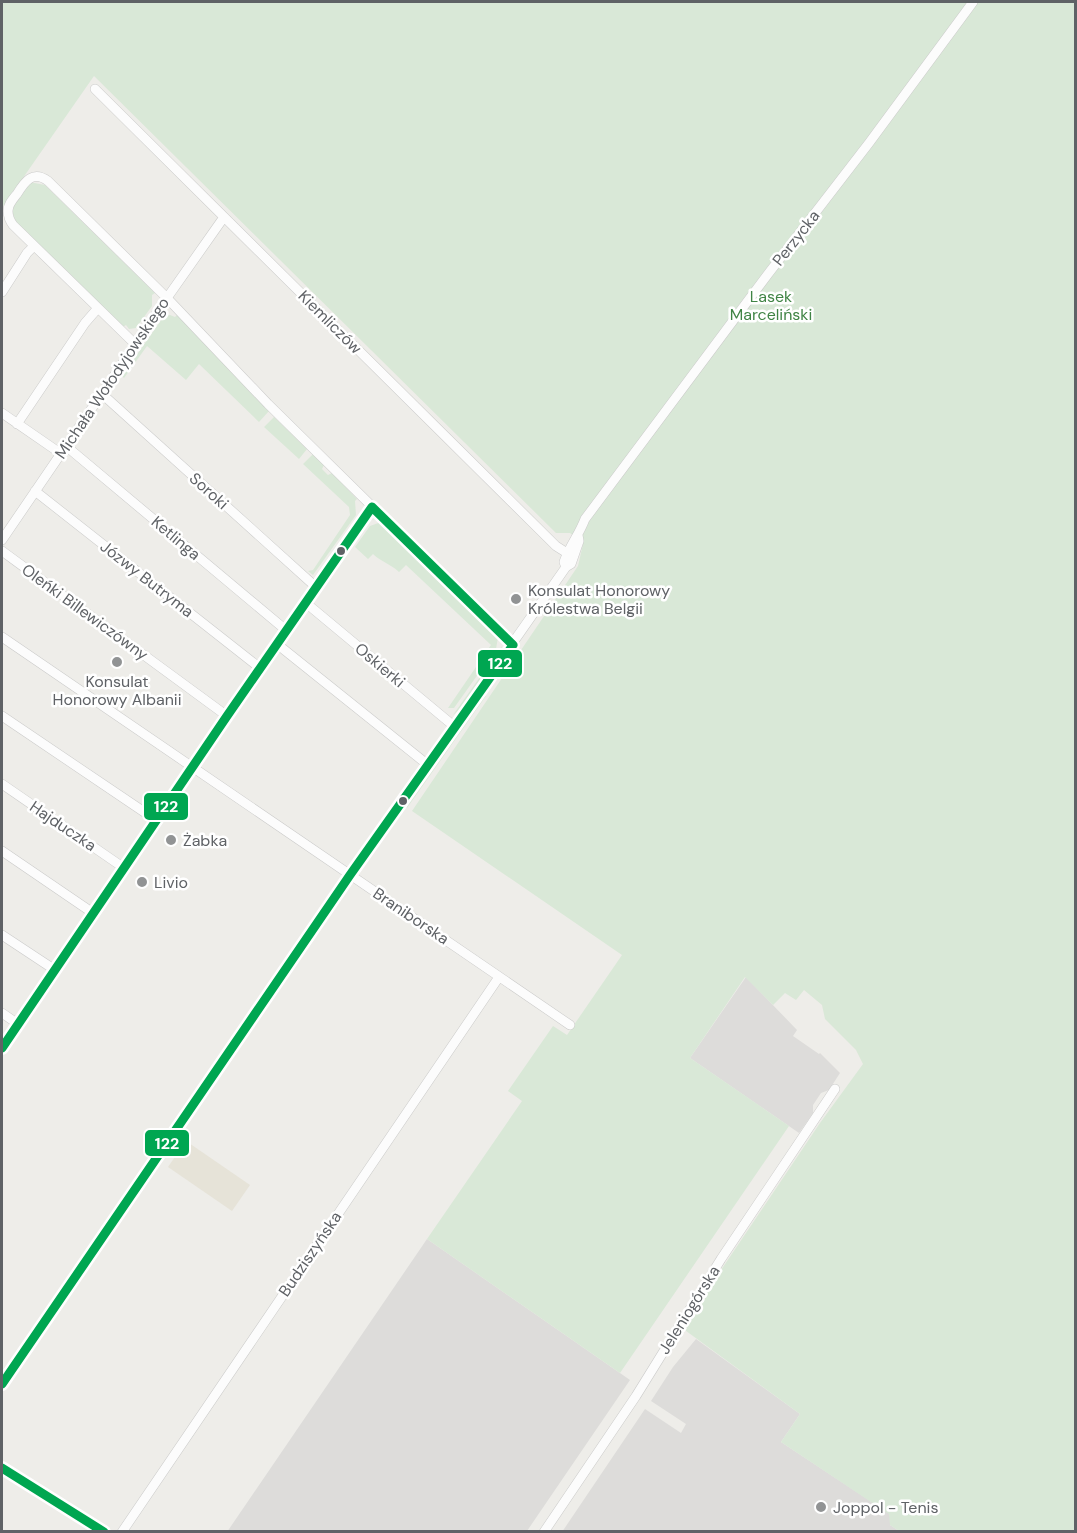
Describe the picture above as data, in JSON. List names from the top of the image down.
{
  "streets": {
    "street": [
      "Perzycka",
      "Kiemliczów",
      "Michała Wołodyjowskiego",
      "Soroki",
      "Ketlinga",
      "Józwy Butryma",
      "Oleńki Billewiczówny",
      "Oskierki",
      "Hajduczka",
      "Braniborska",
      "Budziszyńska",
      "Jeleniogórska"
    ]
  },
  "crossings": [
    ["Kiemliczów", "Michała Wołodyjowskiego"],
    ["Michała Wołodyjowskiego", "Soroki"],
    ["Michała Wołodyjowskiego", "Ketlinga"],
    ["Michała Wołodyjowskiego", "Józwy Butryma"],
    ["Braniborska", "Budziszyńska"]
  ],
  "parks": ["Lasek Marceliński"],
  "places": [
    "Konsulat Honorowy Królestwa Belgii",
    "Konsulat Honorowy Albanii",
    "Żabka",
    "Livio",
    "Joppol - Tenis"
  ],
  "lines": ["transit line 122"]
}
